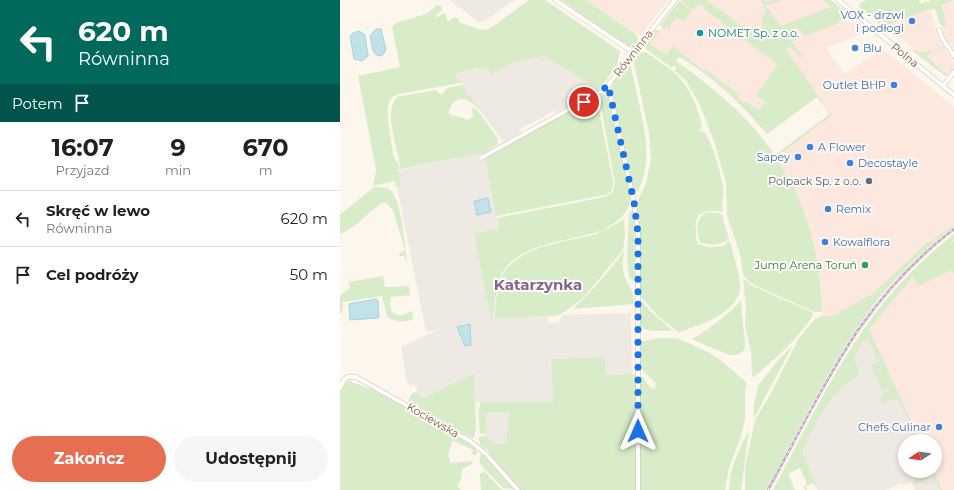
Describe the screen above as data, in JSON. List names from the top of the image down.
{
  "streets": {
    "street": ["Równinna", "Polna", "Kociewska"]
  },
  "districts": ["Katarzynka"],
  "places": [
    "VOX - drzwi i podłogi",
    "NOMET Sp. z o.o.",
    "Blu",
    "Outlet BHP",
    "A Flower",
    "Sapey",
    "Decostayle",
    "Polpack Sp. z o.o.",
    "Remix",
    "Kowalflora",
    "Jump Arena Toruń",
    "Chefs Culinar"
  ],
  "north": "left",
  "page": {
    "turn": ["620 m", "Równinna"],
    "then": "Potem",
    "eta": [
      "16:07",
      "Przyjazd",
      "9",
      "min",
      "670",
      "m"
    ],
    "list": [
      {
        "name": "Skręć w lewo",
        "note": "Równinna",
        "value": "620 m"
      },
      {
        "name": "Cel podróży",
        "value": "50 m"
      }
    ],
    "buttons": ["Zakończ", "Udostępnij"]
  }
}
